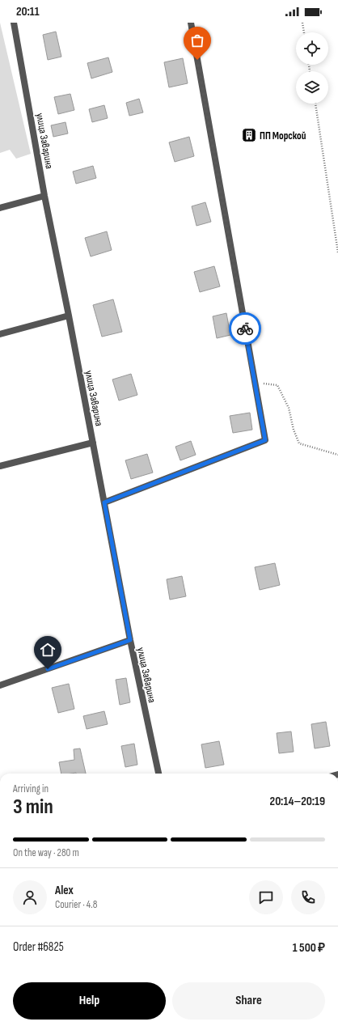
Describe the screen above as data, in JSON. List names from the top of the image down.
{
  "streets": {
    "street": ["улица Заварина"]
  },
  "places": {
    "building": ["ПП Морской"]
  },
  "page": {
    "status": "20:11",
    "heading": ["3 min", "Arriving in", "20:14–20:19"],
    "panel": [
      "Alex",
      "Courier · 4.8",
      "Order #6825",
      "1 500 ₽"
    ],
    "bar": "On the way · 280 m",
    "buttons": ["Help", "Share"]
  }
}
